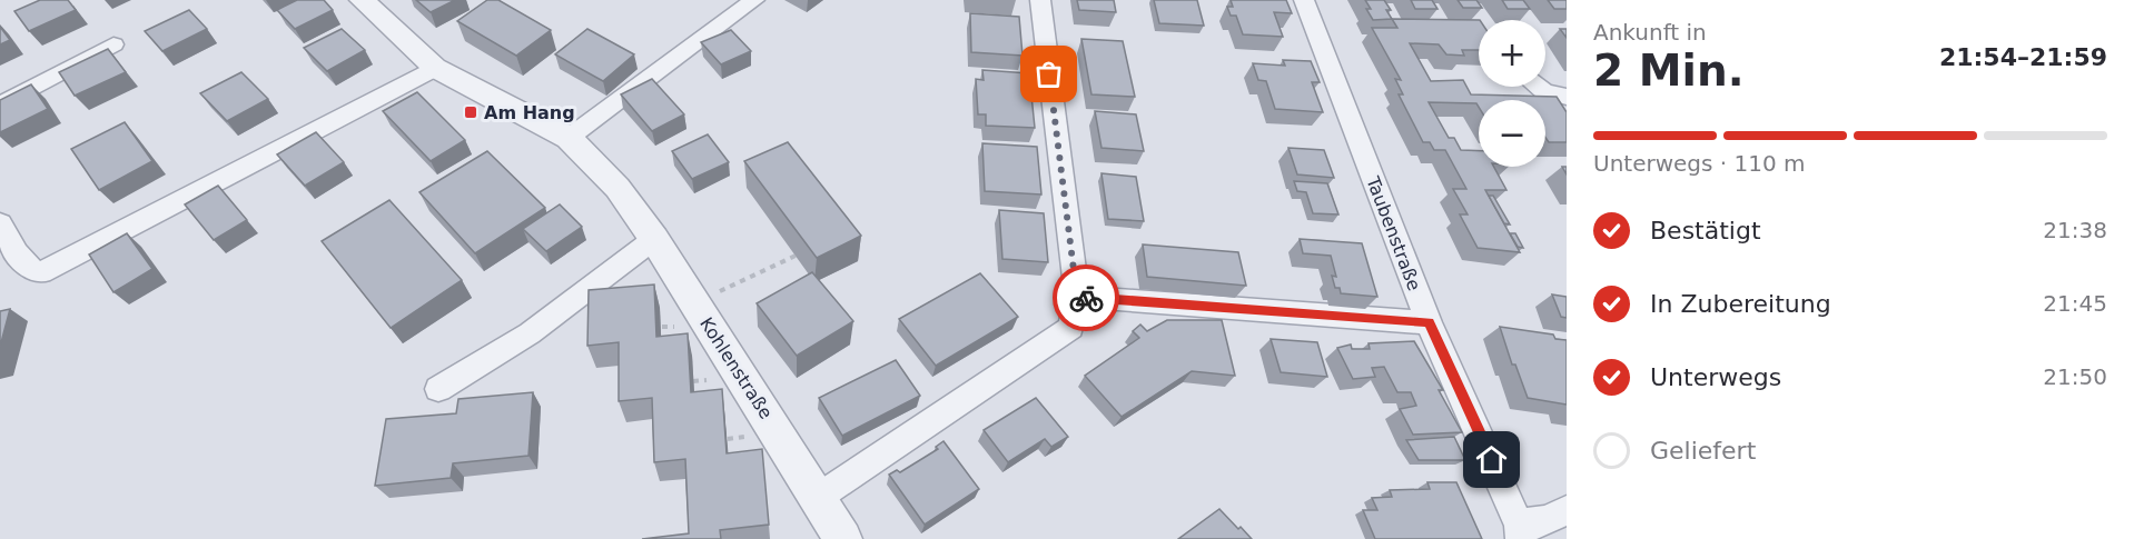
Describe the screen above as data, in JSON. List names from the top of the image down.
{
  "streets": {
    "street": ["Taubenstraße", "Kohlenstraße"]
  },
  "places": {
    "transit": ["Am Hang"]
  },
  "page": {
    "heading": ["2 Min.", "Ankunft in", "21:54–21:59"],
    "map_buttons": ["+", "−"],
    "bar": "Unterwegs · 110 m",
    "list": [
      ["Bestätigt", "21:38"],
      ["In Zubereitung", "21:45"],
      ["Unterwegs", "21:50"],
      "Geliefert"
    ]
  }
}
